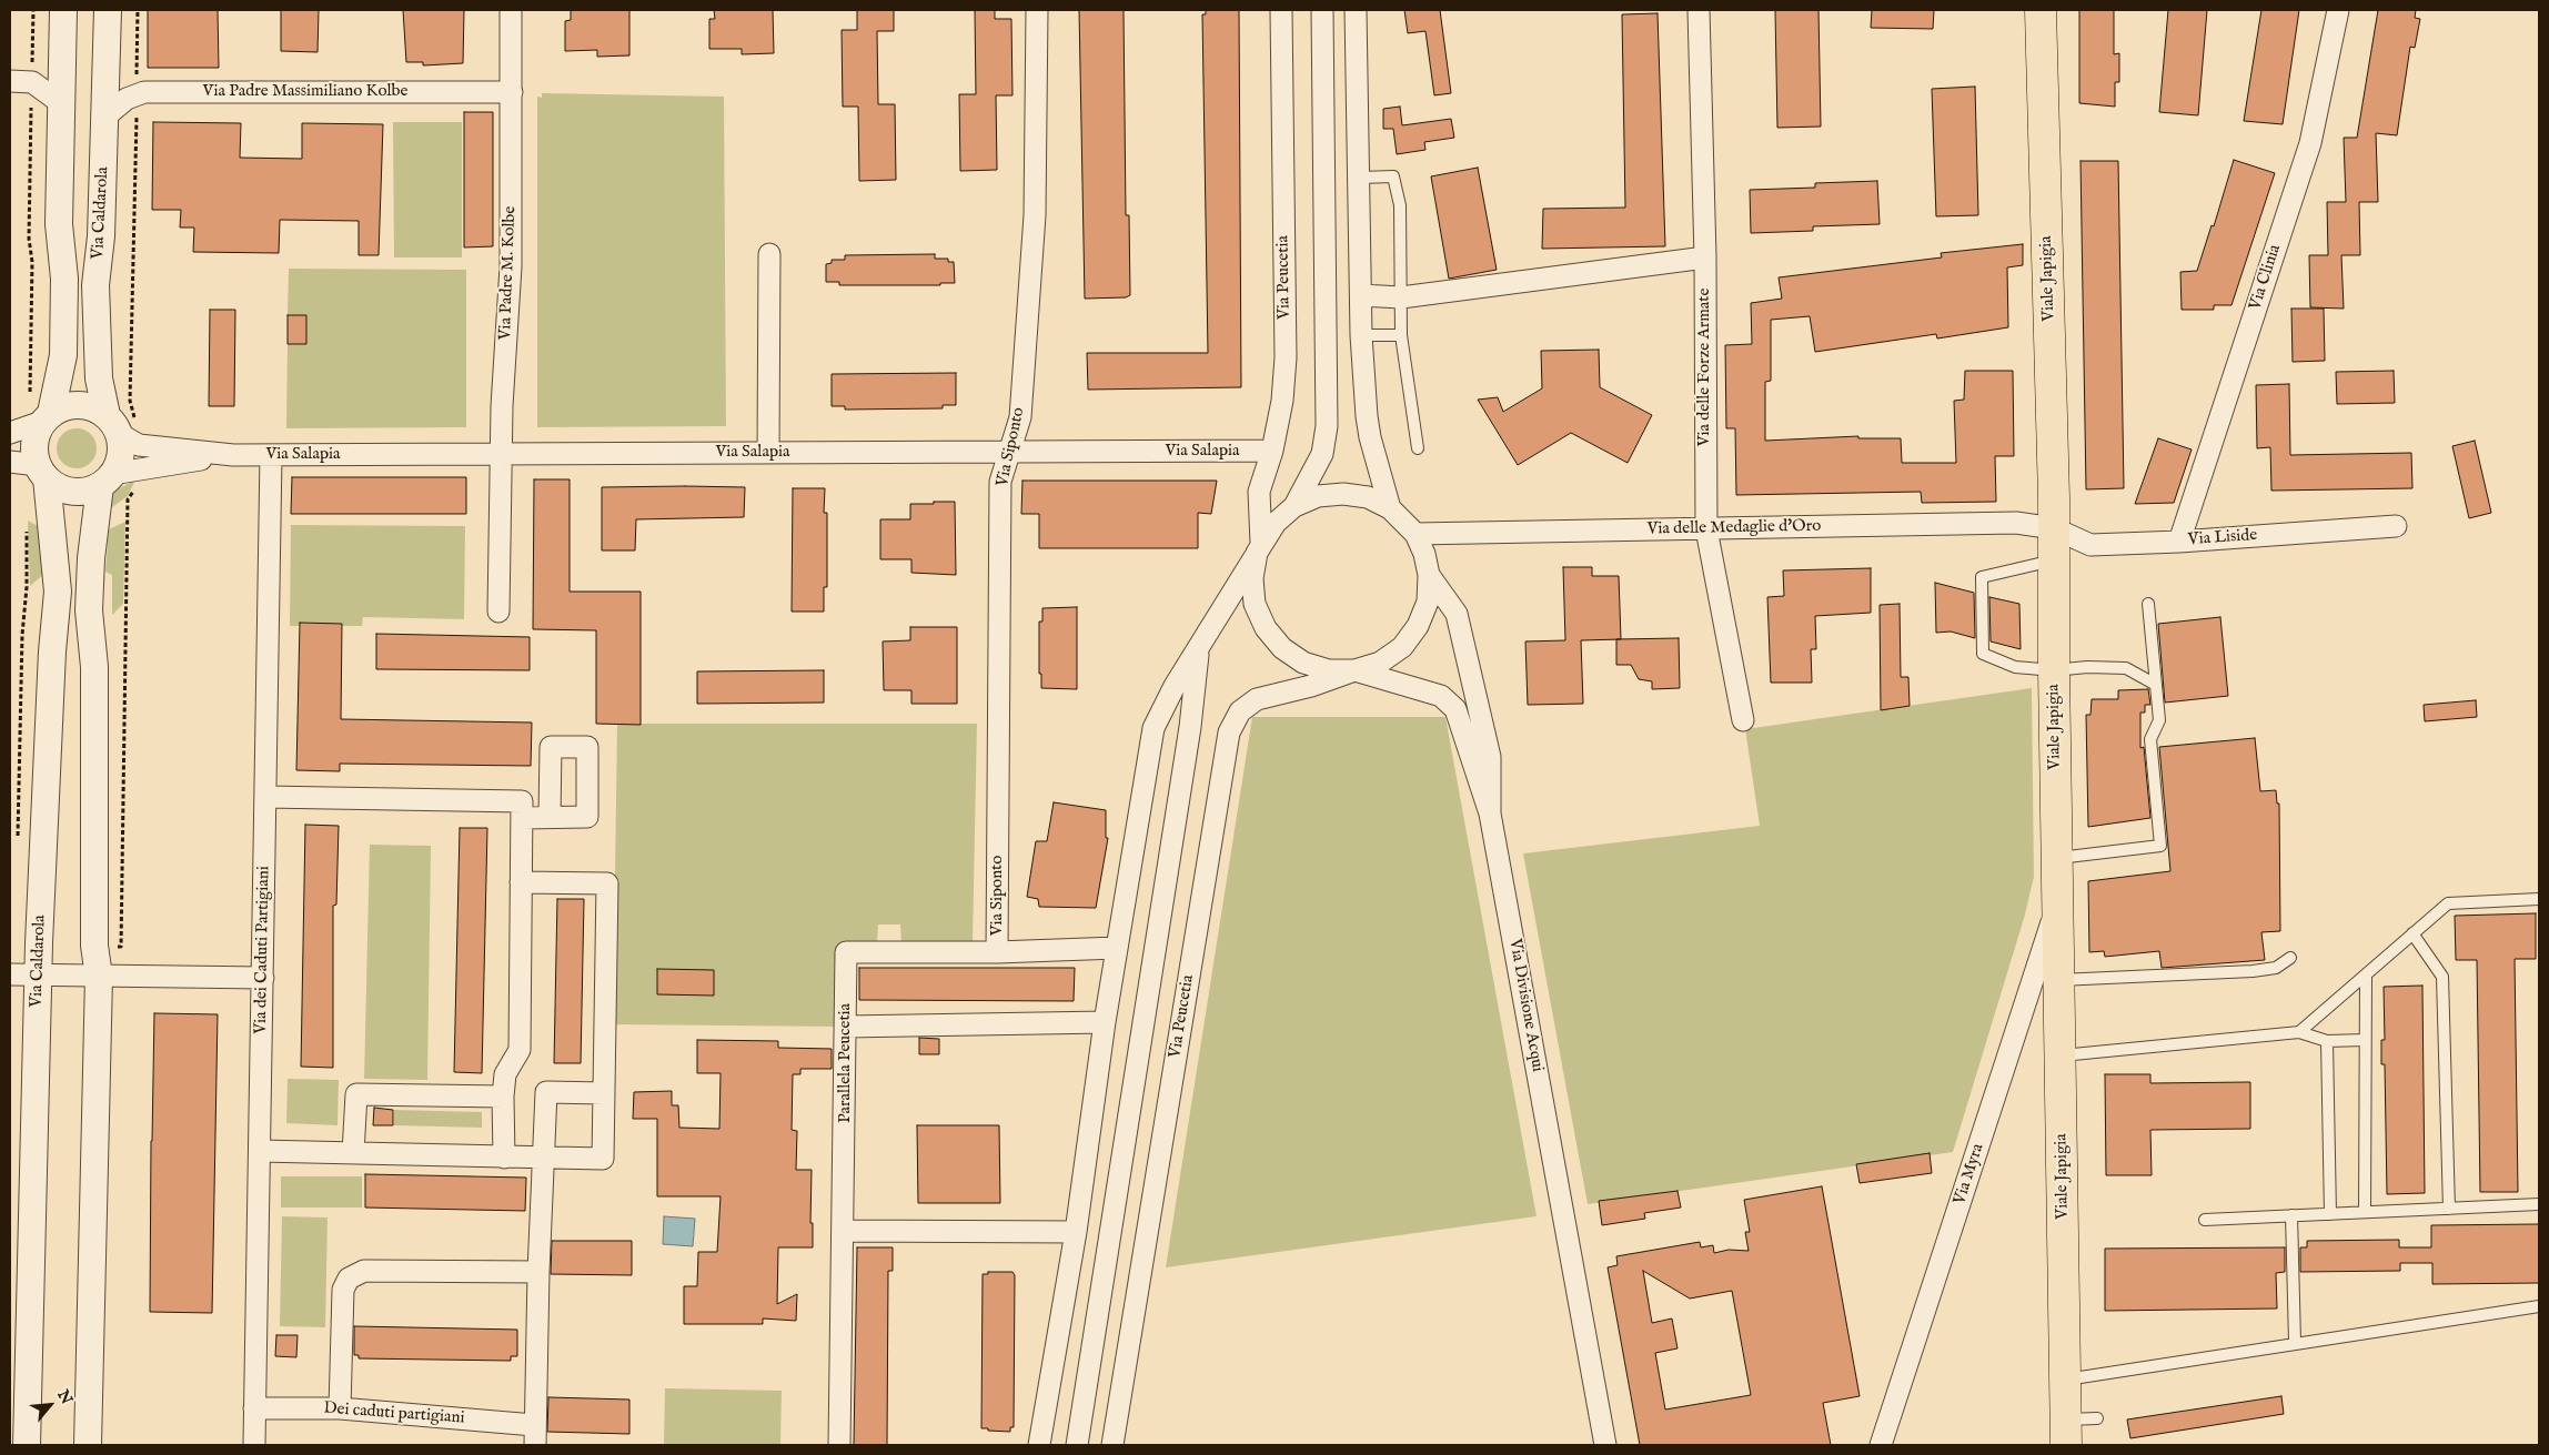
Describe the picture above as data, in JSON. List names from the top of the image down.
{
  "streets": {
    "main road": ["Viale Japigia"],
    "street": [
      "Via Padre Massimiliano Kolbe",
      "Via Caldarola",
      "Via Padre M. Kolbe",
      "Via Peucetia",
      "Via Clinia",
      "Via delle Forze Armate",
      "Via Siponto",
      "Via Salapia",
      "Via delle Medaglie d'Oro",
      "Via Liside",
      "Via dei Caduti Partigiani",
      "Via Divisione Acqui",
      "Parallela Peucetia",
      "Via Myra",
      "Dei caduti partigiani"
    ]
  },
  "crossings": [
    ["Via Padre Massimiliano Kolbe", "Via Caldarola"],
    ["Via Padre Massimiliano Kolbe", "Via Padre M. Kolbe"],
    ["Via Caldarola", "Via Salapia"],
    ["Via Padre M. Kolbe", "Via Salapia"],
    ["Via Peucetia", "Via Salapia"],
    ["Via Peucetia", "Via delle Medaglie d'Oro"],
    ["Via Peucetia", "Via Divisione Acqui"],
    ["Via Peucetia", "Parallela Peucetia"],
    ["Via Clinia", "Via Liside"],
    ["Viale Japigia", "Via delle Medaglie d'Oro"],
    ["Viale Japigia", "Via Liside"],
    ["Viale Japigia", "Via Myra"],
    ["Via delle Forze Armate", "Via delle Medaglie d'Oro"],
    ["Via Siponto", "Via Salapia"],
    ["Via Siponto", "Parallela Peucetia"],
    ["Via Salapia", "Via dei Caduti Partigiani"],
    ["Via delle Medaglie d'Oro", "Via Liside"],
    ["Via delle Medaglie d'Oro", "Via Divisione Acqui"],
    ["Via dei Caduti Partigiani", "Dei caduti partigiani"]
  ],
  "north": "top right"
}
